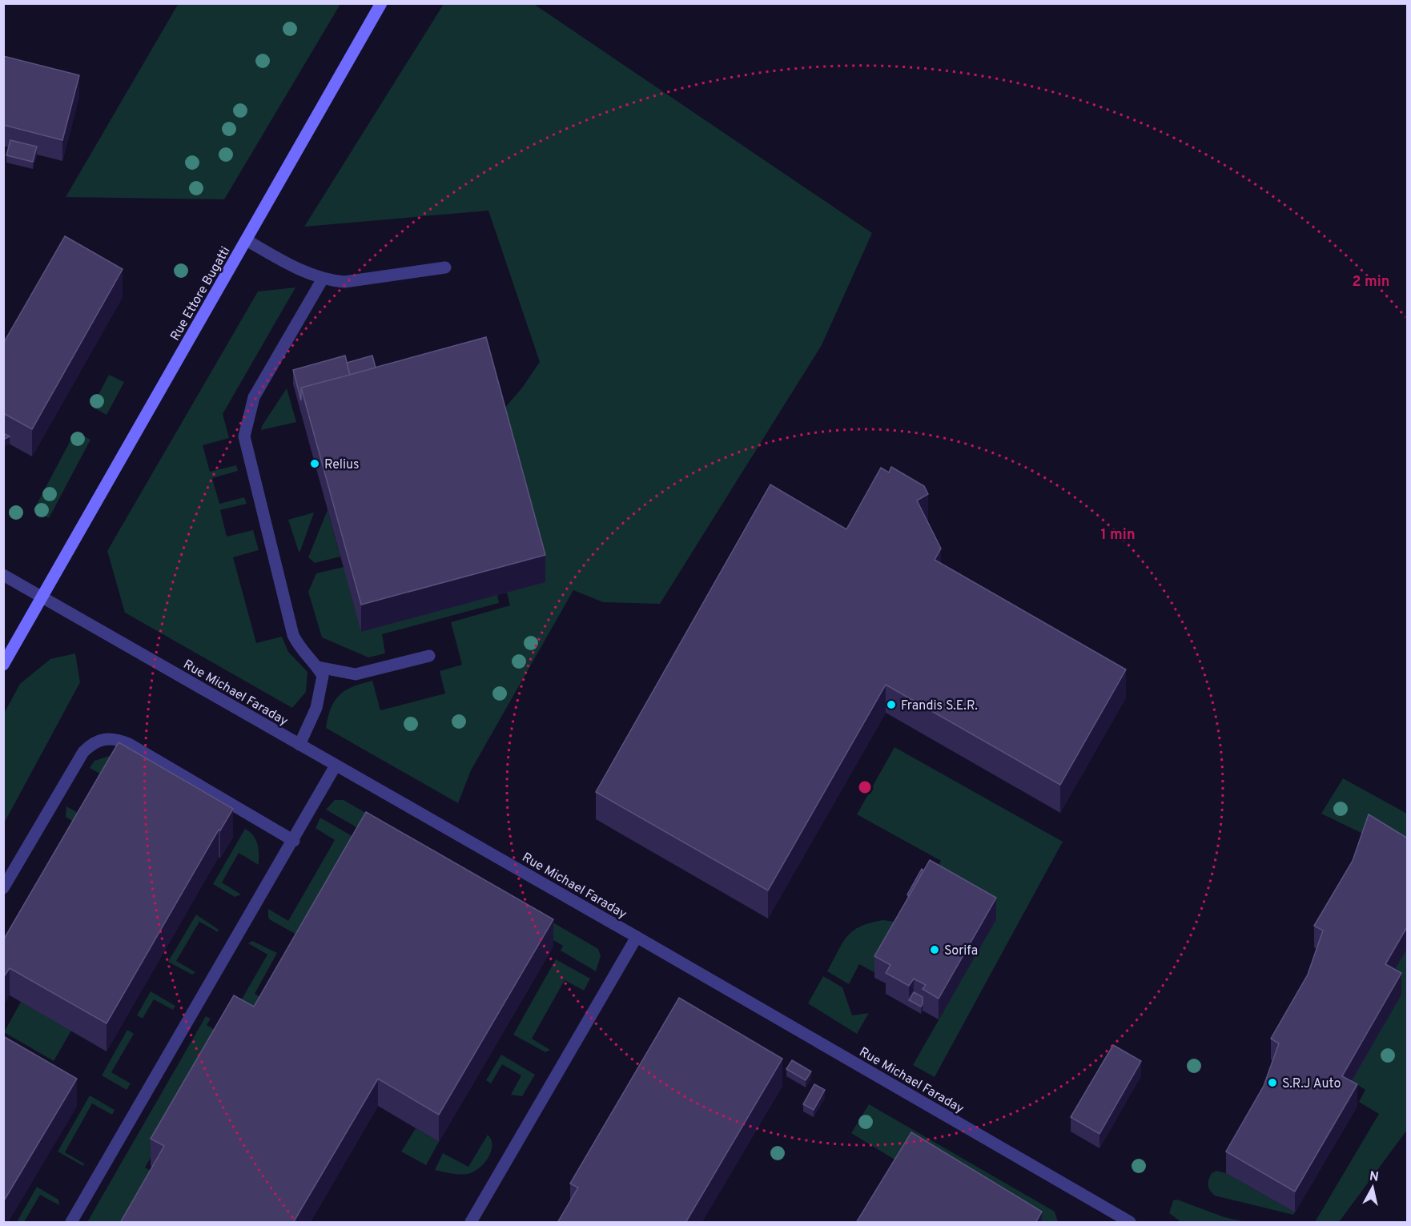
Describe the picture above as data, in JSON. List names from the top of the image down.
{
  "streets": {
    "main road": ["Rue Ettore Bugatti"],
    "street": ["Rue Michael Faraday"]
  },
  "crossings": [
    ["Rue Ettore Bugatti", "Rue Michael Faraday"]
  ],
  "places": [
    "Relius",
    "Frandis S.E.R.",
    "Sorifa",
    "S.R.J Auto"
  ],
  "north": "top",
  "rings": ["2 min", "1 min"]
}
